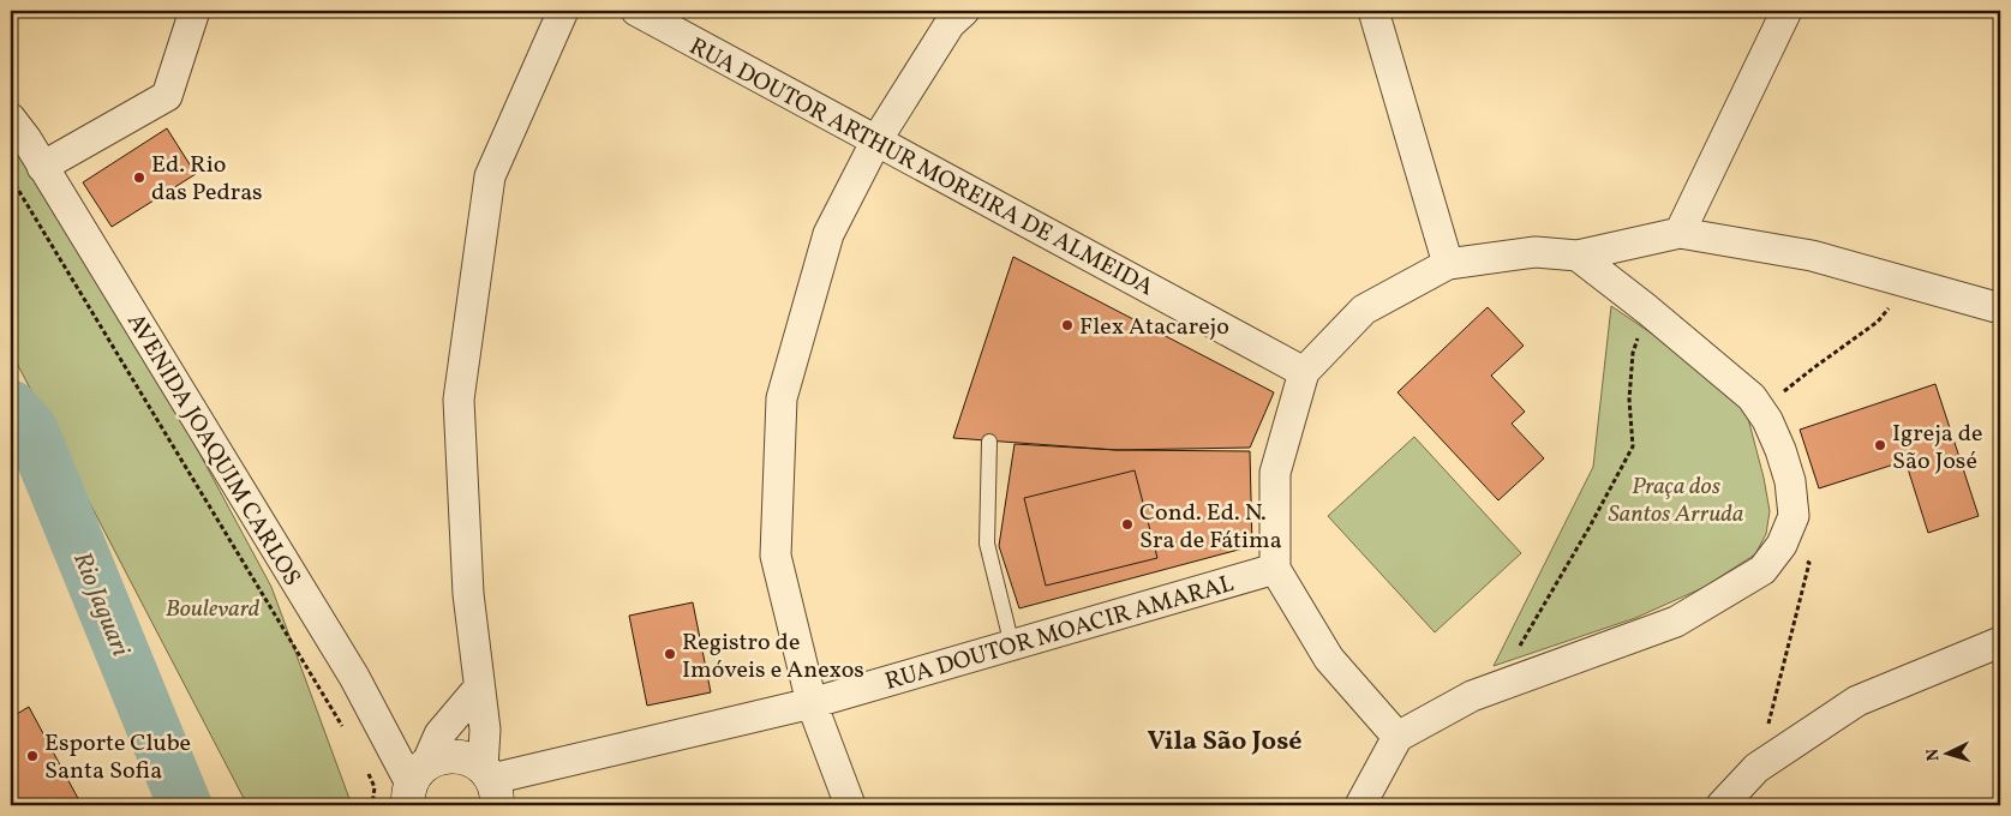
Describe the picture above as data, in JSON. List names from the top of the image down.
{
  "streets": {
    "street": ["RUA DOUTOR ARTHUR MOREIRA DE ALMEIDA", "AVENIDA JOAQUIM CARLOS", "RUA DOUTOR MOACIR AMARAL"]
  },
  "districts": ["Vila São José"],
  "water": ["Rio Jaguari"],
  "parks": ["Praça dos Santos Arruda", "Boulevard"],
  "places": [
    "Ed. Rio das Pedras",
    "Flex Atacarejo",
    "Igreja de São José",
    "Cond. Ed. N. Sra de Fátima",
    "Registro de Imóveis e Anexos",
    "Esporte Clube Santa Sofia"
  ],
  "north": "left"
}
